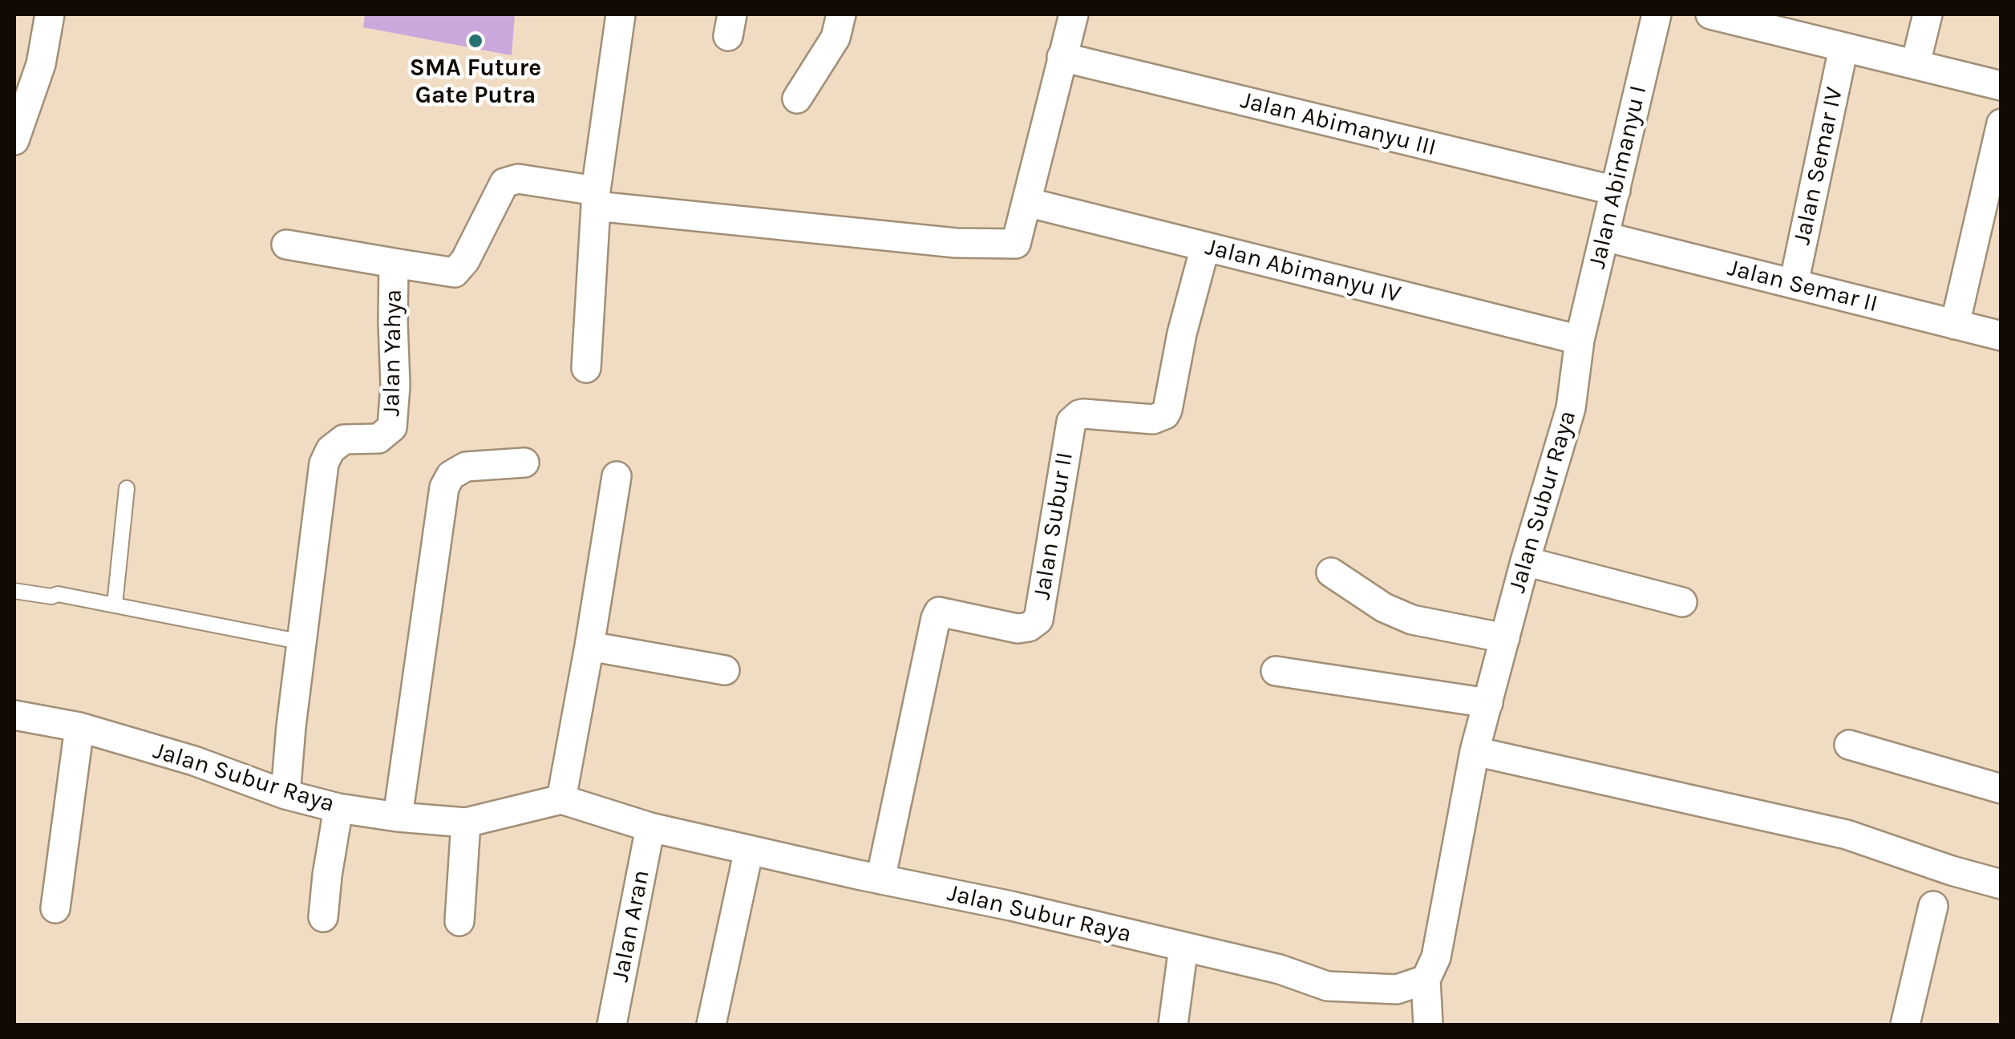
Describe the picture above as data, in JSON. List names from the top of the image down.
{
  "streets": {
    "street": [
      "Jalan Abimanyu III",
      "Jalan Semar IV",
      "Jalan Abimanyu I",
      "Jalan Abimanyu IV",
      "Jalan Semar II",
      "Jalan Yahya",
      "Jalan Subur Raya",
      "Jalan Subur II",
      "Jalan Aran"
    ]
  },
  "crossings": [
    ["Jalan Abimanyu III", "Jalan Abimanyu I"],
    ["Jalan Semar IV", "Jalan Semar II"],
    ["Jalan Abimanyu I", "Jalan Abimanyu IV"],
    ["Jalan Abimanyu I", "Jalan Semar II"],
    ["Jalan Abimanyu I", "Jalan Subur Raya"],
    ["Jalan Abimanyu IV", "Jalan Yahya"],
    ["Jalan Abimanyu IV", "Jalan Subur Raya"],
    ["Jalan Abimanyu IV", "Jalan Subur II"],
    ["Jalan Yahya", "Jalan Subur Raya"],
    ["Jalan Subur Raya", "Jalan Subur II"],
    ["Jalan Subur Raya", "Jalan Aran"]
  ],
  "places": ["SMA Future Gate Putra"]
}
